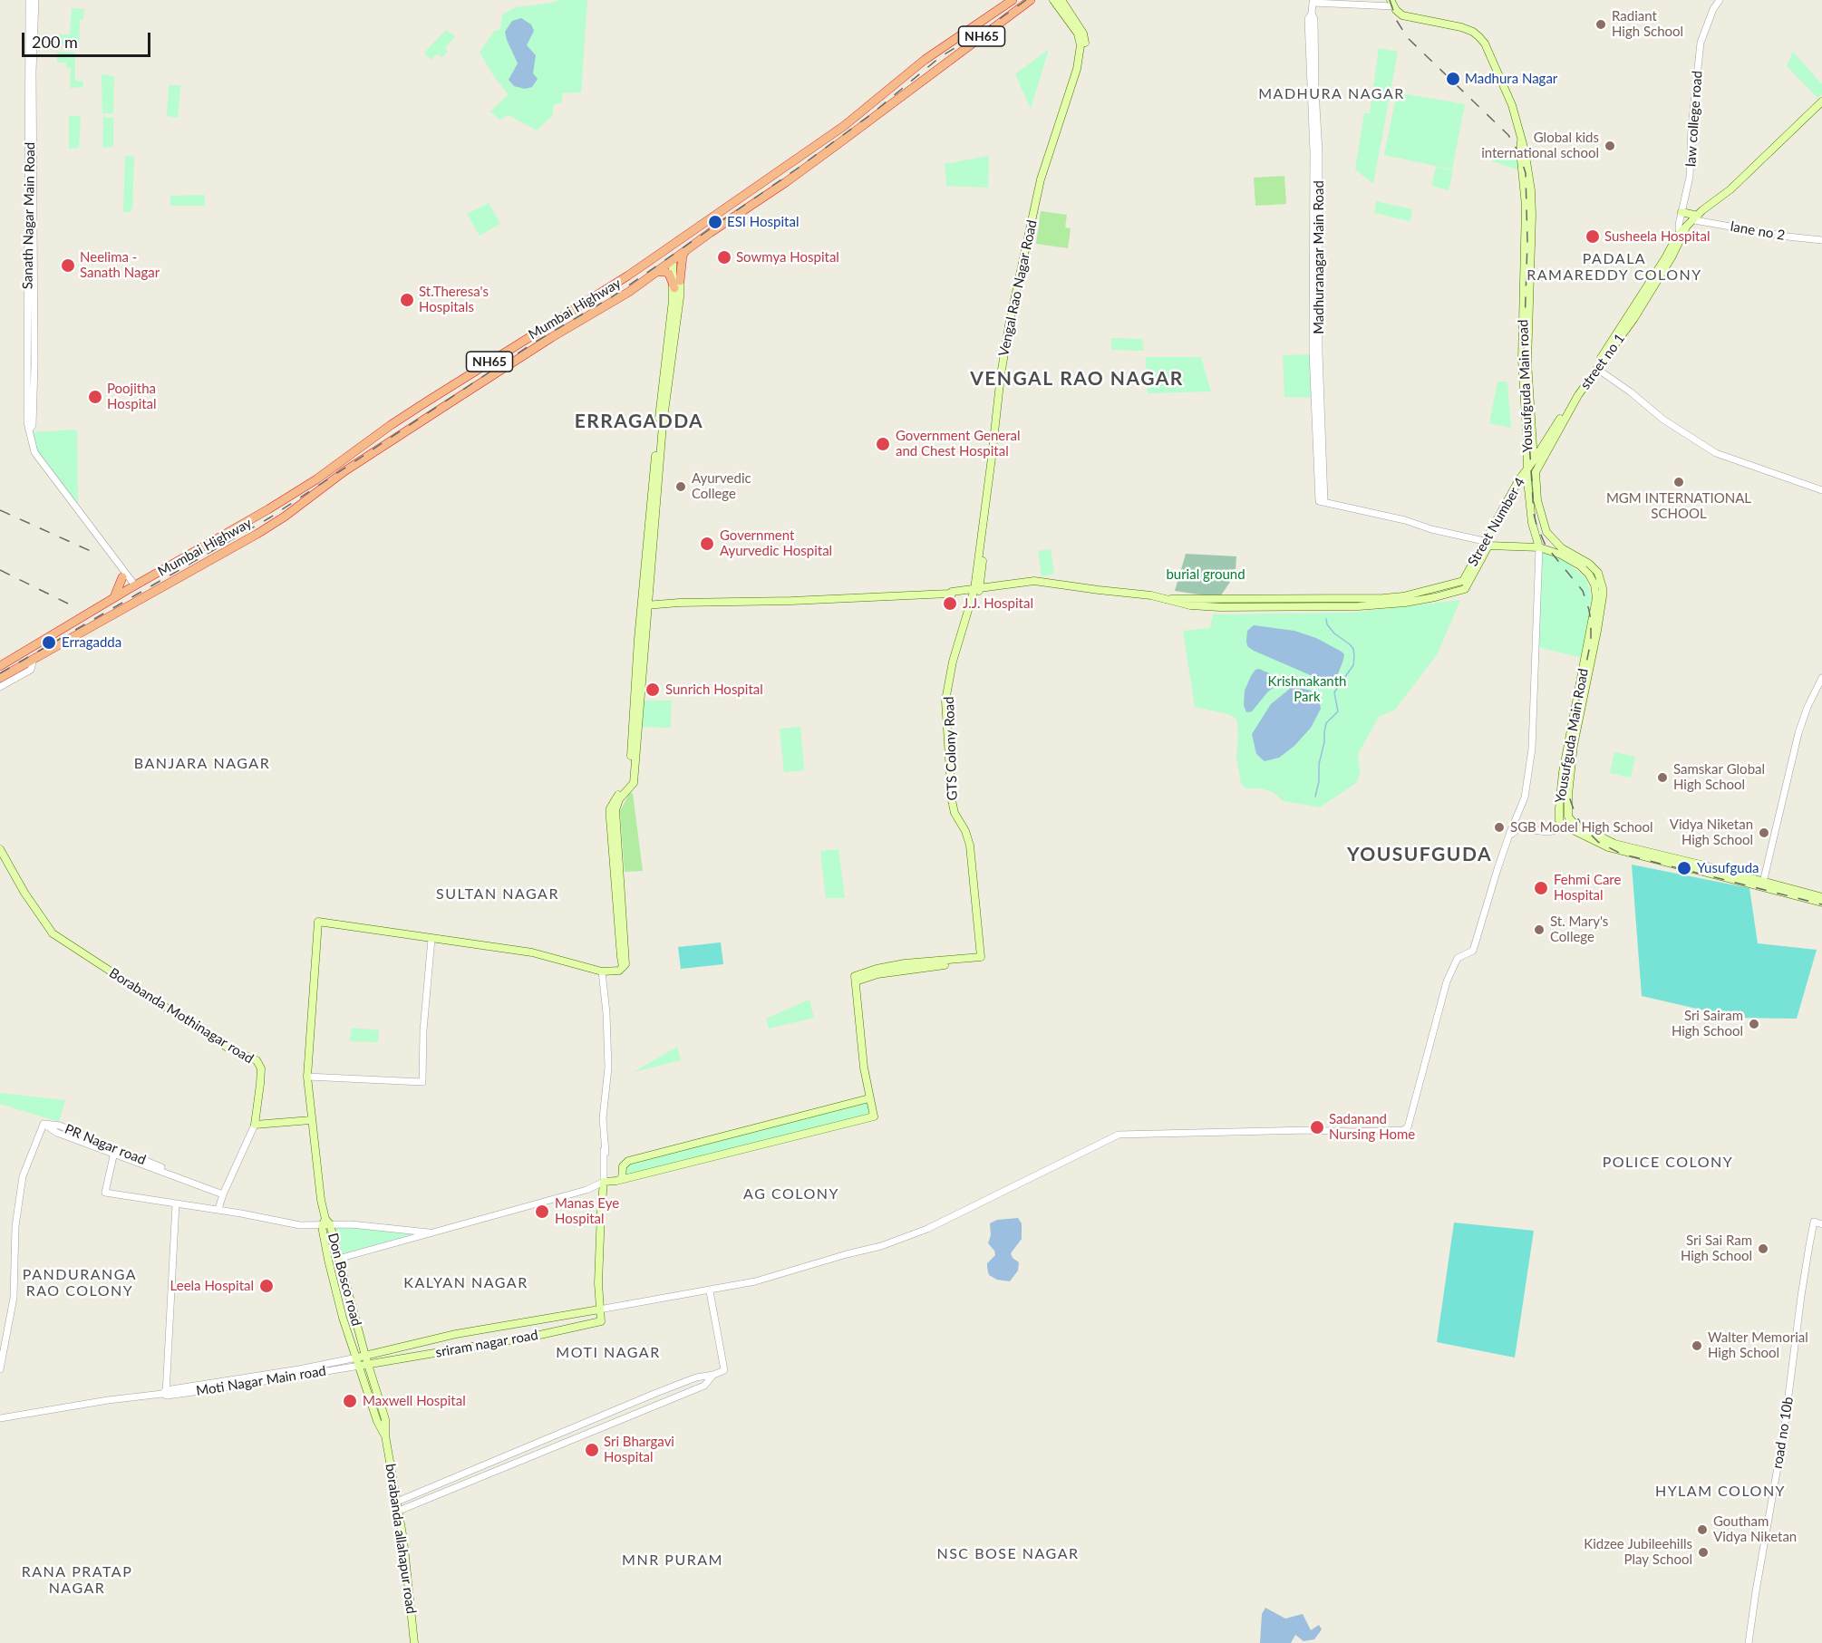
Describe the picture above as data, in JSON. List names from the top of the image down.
{
  "streets": {
    "highway": ["NH65", "Mumbai Highway"],
    "main road": [
      "Vengal Rao Nagar Road",
      "street no 1",
      "Yousufguda Main road",
      "Street Number 4",
      "Yousufguda Main Road",
      "GTS Colony Road",
      "Borabanda Mothinagar road",
      "Don Bosco road",
      "sriram nagar road",
      "borabanda allahapur road"
    ],
    "street": [
      "law college road",
      "Sanath Nagar Main Road",
      "lane no 2",
      "Madhuranagar Main Road",
      "PR Nagar road",
      "Moti Nagar Main road",
      "road no 10b"
    ]
  },
  "crossings": [
    ["NH65", "Mumbai Highway"],
    ["law college road", "street no 1"],
    ["lane no 2", "street no 1"],
    ["Madhuranagar Main Road", "Street Number 4"],
    ["Madhuranagar Main Road", "Yousufguda Main Road"],
    ["Vengal Rao Nagar Road", "GTS Colony Road"],
    ["street no 1", "Yousufguda Main road"],
    ["street no 1", "Street Number 4"],
    ["street no 1", "Yousufguda Main Road"],
    ["Yousufguda Main road", "Street Number 4"],
    ["Yousufguda Main road", "Yousufguda Main Road"],
    ["Street Number 4", "Yousufguda Main Road"],
    ["Borabanda Mothinagar road", "PR Nagar road"],
    ["Don Bosco road", "sriram nagar road"],
    ["Don Bosco road", "Moti Nagar Main road"],
    ["Don Bosco road", "borabanda allahapur road"],
    ["sriram nagar road", "Moti Nagar Main road"],
    ["sriram nagar road", "borabanda allahapur road"],
    ["Moti Nagar Main road", "borabanda allahapur road"]
  ],
  "districts": [
    "MADHURA NAGAR",
    "PADALA RAMAREDDY COLONY",
    "VENGAL RAO NAGAR",
    "ERRAGADDA",
    "BANJARA NAGAR",
    "YOUSUFGUDA",
    "SULTAN NAGAR",
    "POLICE COLONY",
    "AG COLONY",
    "PANDURANGA RAO COLONY",
    "KALYAN NAGAR",
    "MOTI NAGAR",
    "HYLAM COLONY",
    "NSC BOSE NAGAR",
    "MNR PURAM",
    "RANA PRATAP NAGAR"
  ],
  "parks": ["burial ground", "Krishnakanth Park"],
  "places": [
    "Radiant High School",
    "Madhura Nagar",
    "Global kids international school",
    "ESI Hospital",
    "Susheela Hospital",
    "Sowmya Hospital",
    "Neelima - Sanath Nagar",
    "St.Theresa's Hospitals",
    "Poojitha Hospital",
    "Government General and Chest Hospital",
    "MGM INTERNATIONAL SCHOOL",
    "Ayurvedic College",
    "Government Ayurvedic Hospital",
    "J.J. Hospital",
    "Erragadda",
    "Sunrich Hospital",
    "Samskar Global High School",
    "SGB Model High School",
    "Vidya Niketan High School",
    "Yusufguda",
    "Fehmi Care Hospital",
    "St. Mary's College",
    "Sri Sairam High School",
    "Sadanand Nursing Home",
    "Manas Eye Hospital",
    "Sri Sai Ram High School",
    "Leela Hospital",
    "Walter Memorial High School",
    "Maxwell Hospital",
    "Sri Bhargavi Hospital",
    "Goutham Vidya Niketan",
    "Kidzee Jubileehills Play School"
  ],
  "scale_bar": "200 m"
}
